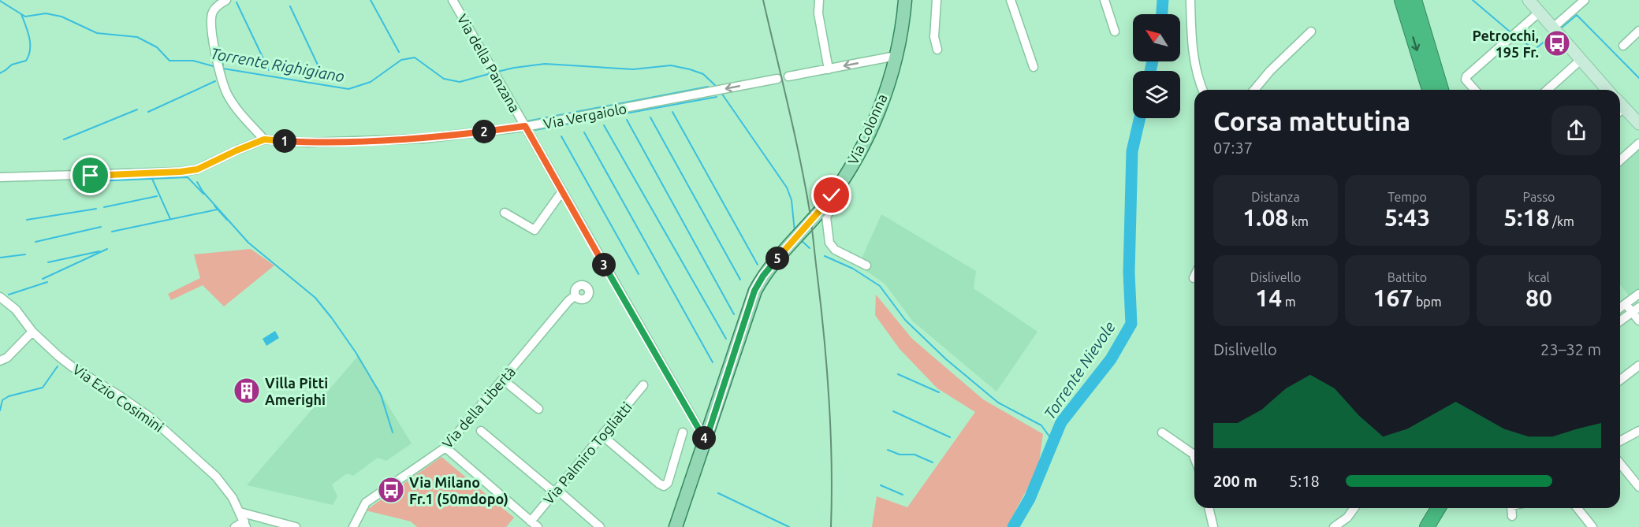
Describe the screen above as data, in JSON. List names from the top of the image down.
{
  "streets": {
    "main road": ["Via Colonna"],
    "street": [
      "Via della Panzana",
      "Via Vergaiolo",
      "Via Ezio Cosimini",
      "Via della Libertà",
      "Via Palmiro Togliatti"
    ]
  },
  "crossings": [
    ["Via della Panzana", "Via Vergaiolo"],
    ["Via della Panzana", "Via Colonna"]
  ],
  "water": ["Torrente Righigiano", "Torrente Nievole"],
  "places": {
    "bus stop": ["Petrocchi, 195 Fr.", "Via Milano Fr.1 (50mdopo)"],
    "building": ["Villa Pitti Amerighi"]
  },
  "north": "top left",
  "page": {
    "heading": ["Corsa mattutina", "07:37"],
    "pins": [
      "2",
      "1",
      "5",
      "3",
      "4"
    ],
    "stats": [
      ["Distanza", "1.08 km"],
      ["Tempo", "5:43"],
      ["Passo", "5:18 /km"],
      ["Dislivello", "14 m"],
      ["Battito", "167 bpm"],
      ["kcal", "80"]
    ],
    "chart": ["Dislivello", "23–32 m"],
    "list": [
      {
        "name": "200 m",
        "note": "5:18"
      }
    ]
  }
}
